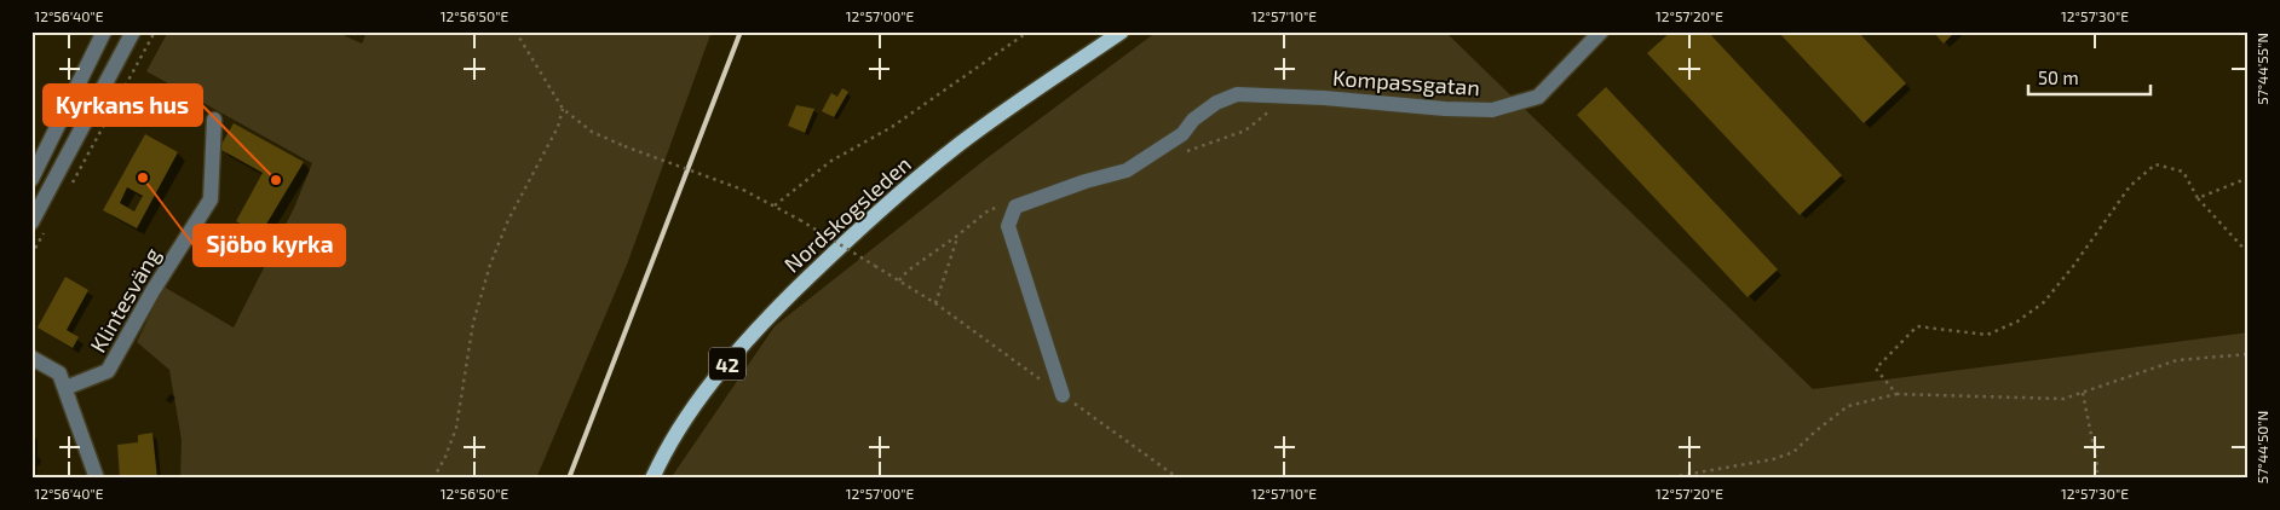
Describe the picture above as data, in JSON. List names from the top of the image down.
{
  "streets": {
    "main road": ["Nordskogsleden", "42"],
    "street": ["Kompassgatan", "Klintesväng"]
  },
  "places": ["Sjöbo kyrka", "Kyrkans hus"],
  "scale_bar": "50 m",
  "coordinates": [
    "12°56'40\"E",
    "12°56'50\"E",
    "12°57'00\"E",
    "12°57'10\"E",
    "12°57'20\"E",
    "12°57'30\"E",
    "57°44'55\"N",
    "57°44'50\"N"
  ]
}
